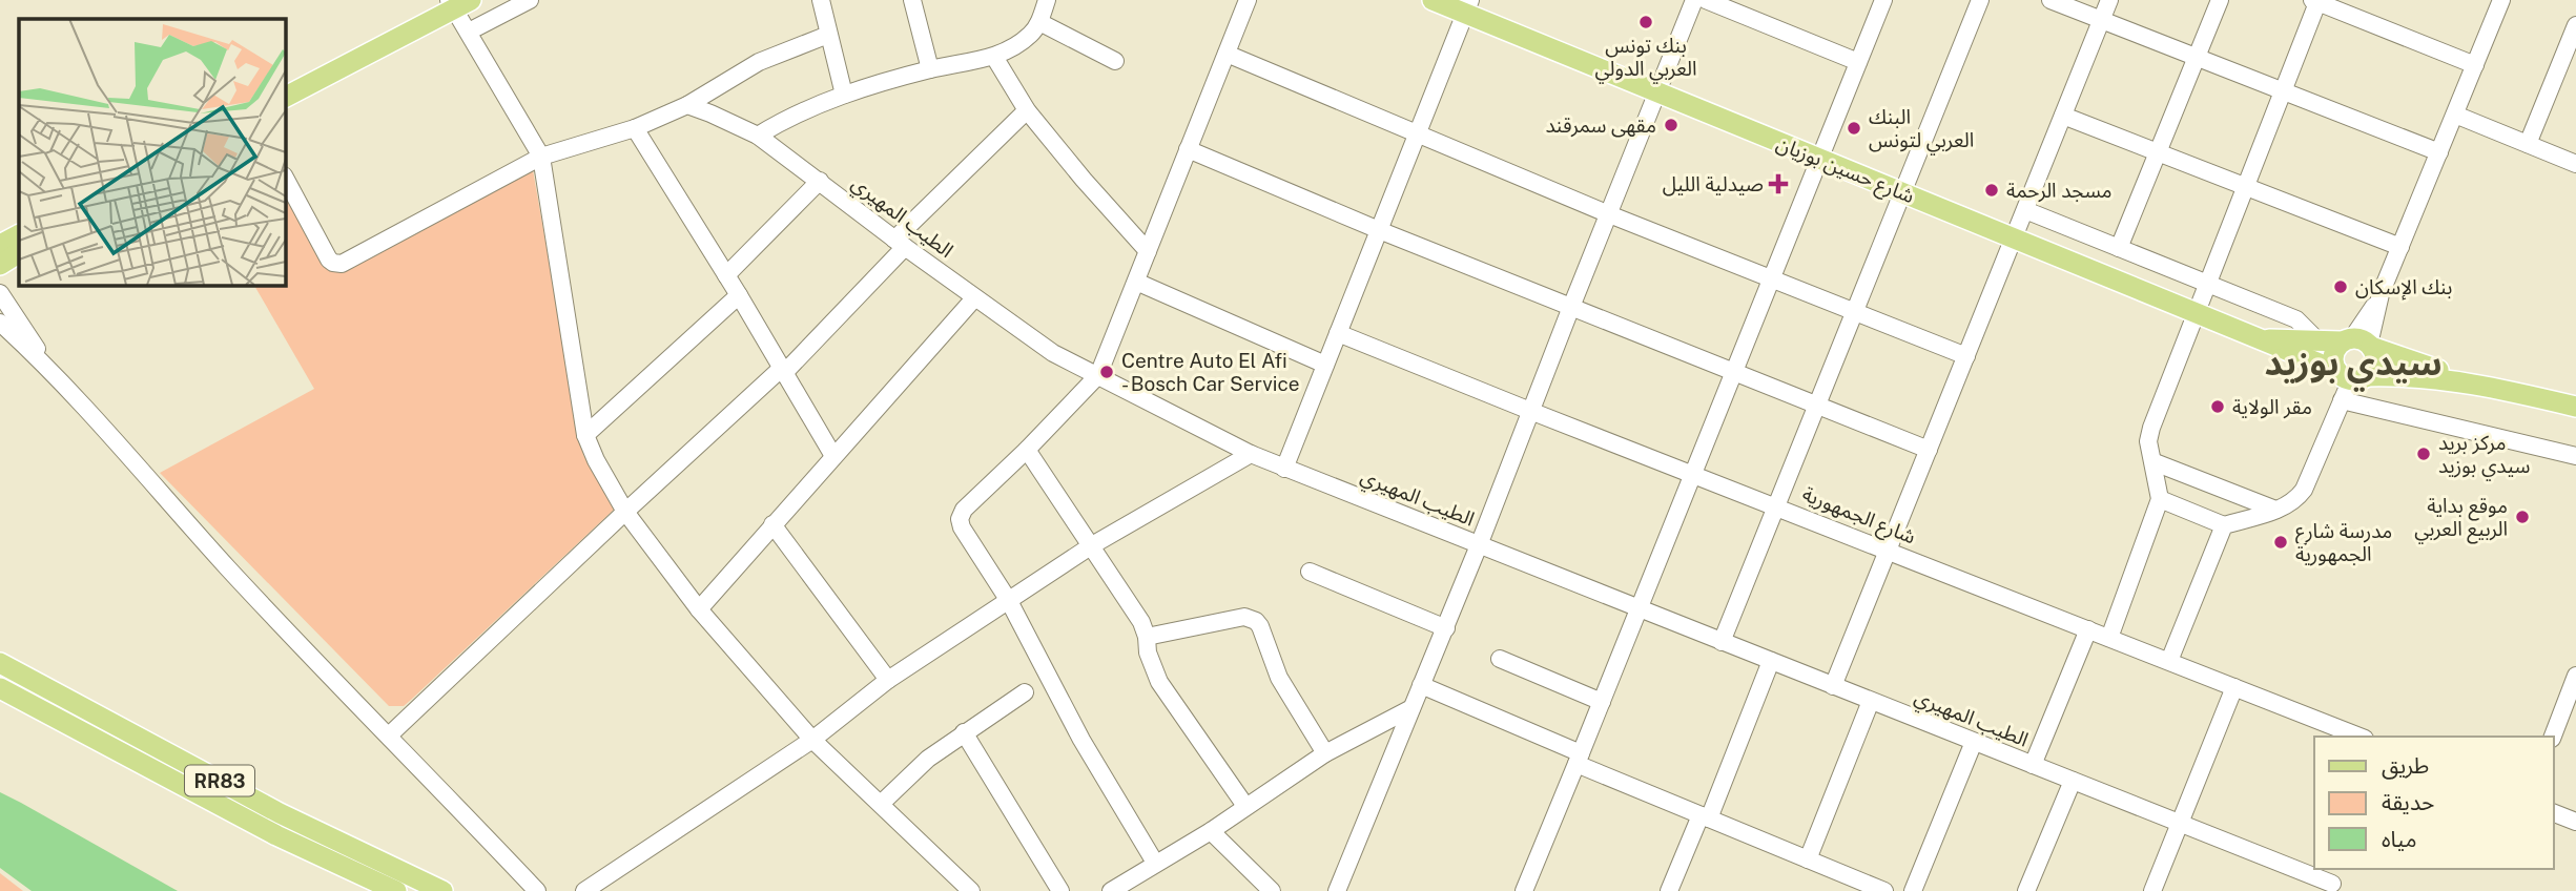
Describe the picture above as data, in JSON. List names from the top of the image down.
{
  "streets": {
    "main road": ["شارع حسين بوزيان", "RR83"],
    "street": ["الطيب المهيري", "شارع الجمهورية"]
  },
  "districts": ["سيدي بوزيد"],
  "places": {
    "other": [
      "بنك تونس العربي الدولي",
      "مقهى سمرقند",
      "البنك العربي لتونس",
      "مسجد الرحمة",
      "بنك الإسكان",
      "Centre Auto El Afi - Bosch Car Service",
      "مقر الولاية",
      "مركز بريد سيدي بوزيد",
      "موقع بداية الربيع العربي",
      "مدرسة شارع الجمهورية"
    ],
    "health": ["صيدلية الليل"]
  },
  "legend": ["طريق", "حديقة", "مياه"]
}
